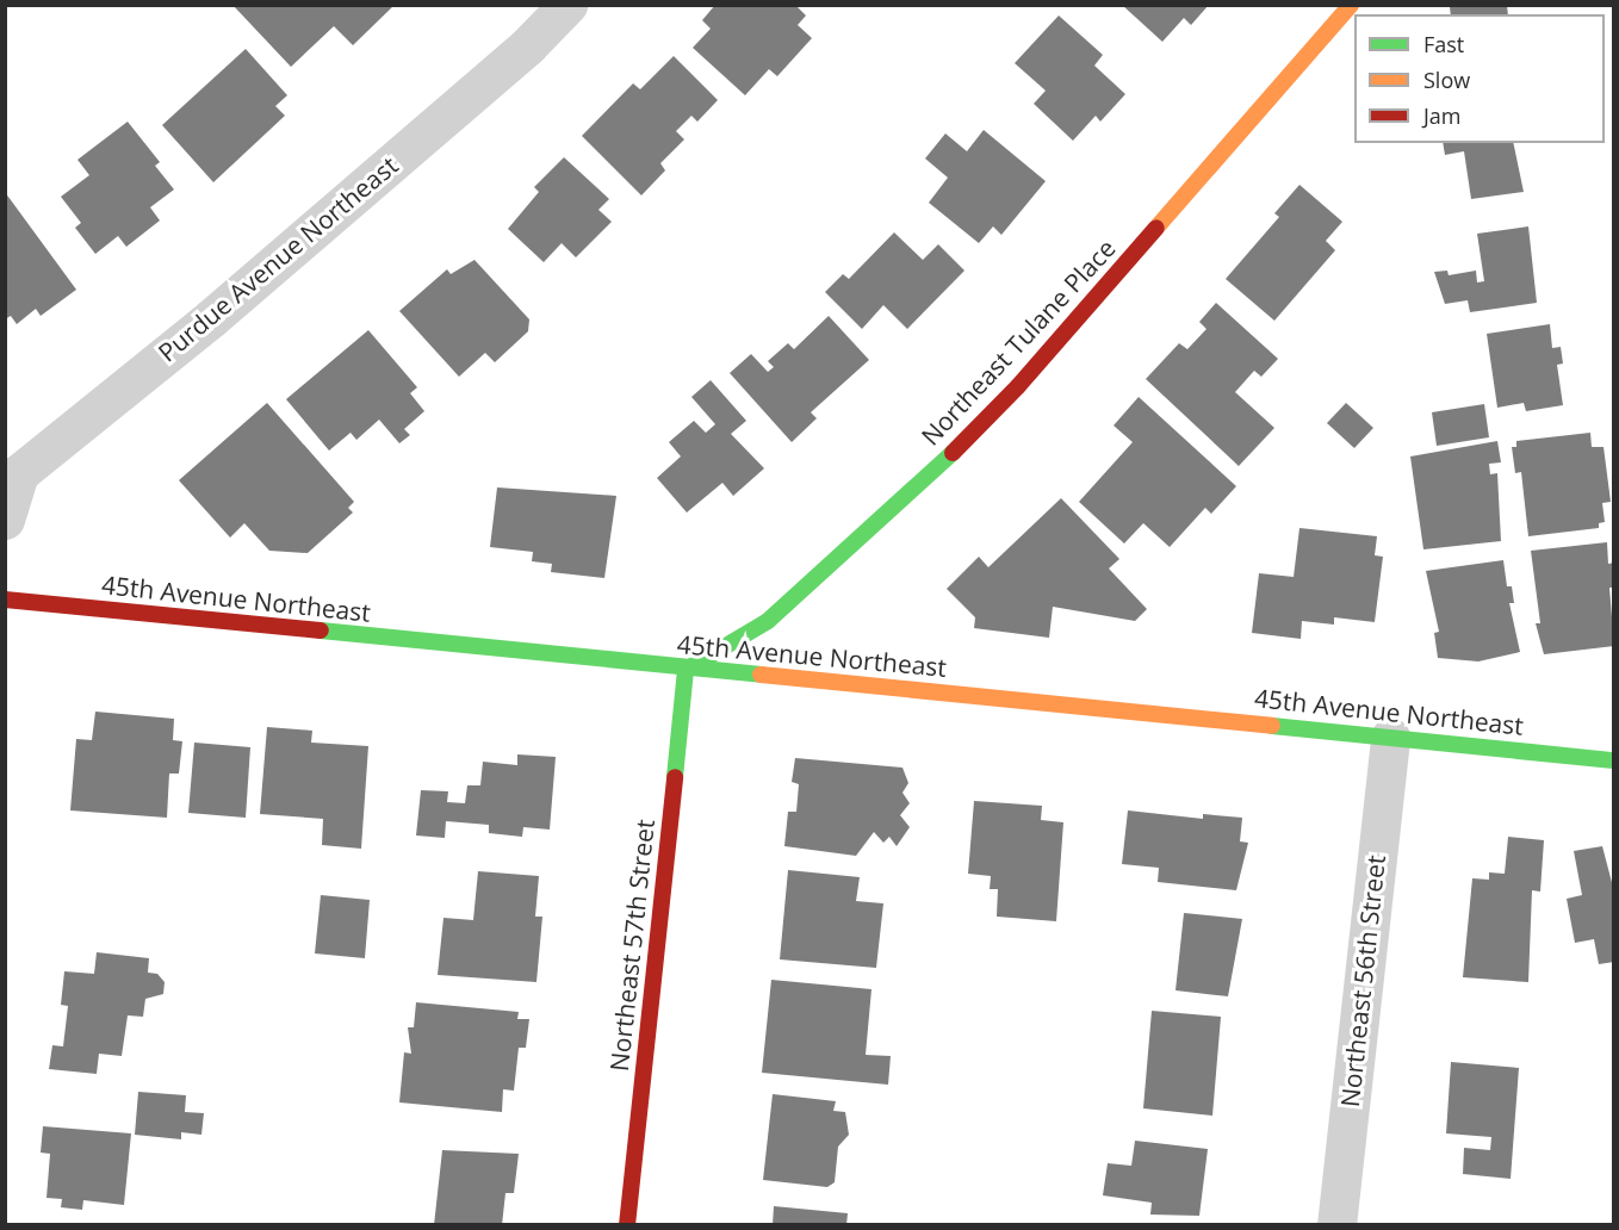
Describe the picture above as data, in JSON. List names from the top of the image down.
{
  "streets": {
    "street": [
      "Purdue Avenue Northeast",
      "Northeast Tulane Place",
      "45th Avenue Northeast",
      "Northeast 57th Street",
      "Northeast 56th Street"
    ]
  },
  "crossings": [
    ["Northeast Tulane Place", "45th Avenue Northeast"],
    ["Northeast Tulane Place", "Northeast 57th Street"],
    ["45th Avenue Northeast", "Northeast 57th Street"],
    ["45th Avenue Northeast", "Northeast 56th Street"]
  ],
  "legend": ["Fast", "Slow", "Jam"]
}
